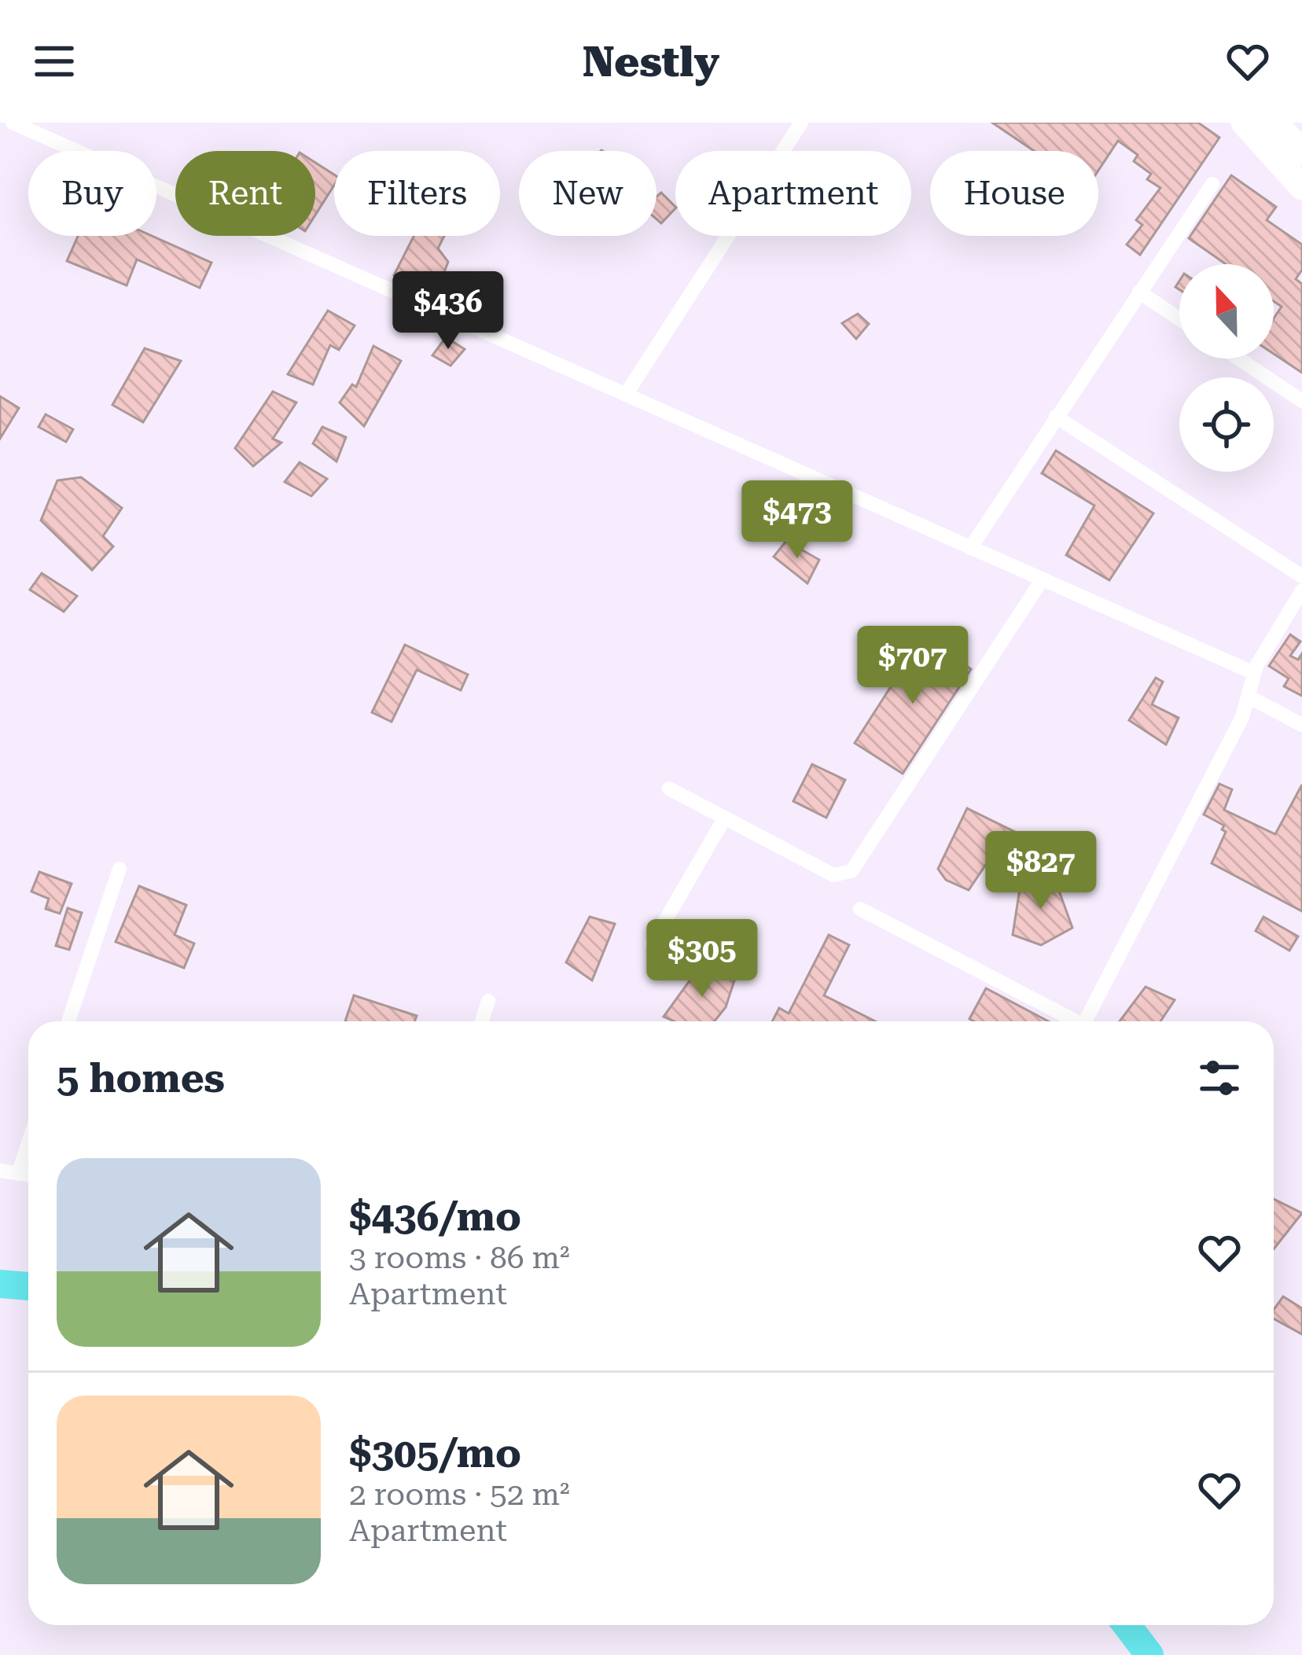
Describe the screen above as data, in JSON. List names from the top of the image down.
{
  "north": "top",
  "page": {
    "header": "Nestly",
    "chip": [
      "Buy",
      "Rent",
      "Filters",
      "New",
      "Apartment",
      "House"
    ],
    "price": [
      "$436",
      "$473",
      "$707",
      "$827",
      "$305"
    ],
    "heading": "5 homes",
    "list": [
      {
        "name": "$436/mo",
        "note": "3 rooms · 86 m² · Apartment"
      },
      {
        "name": "$305/mo",
        "note": "2 rooms · 52 m² · Apartment"
      }
    ]
  }
}
